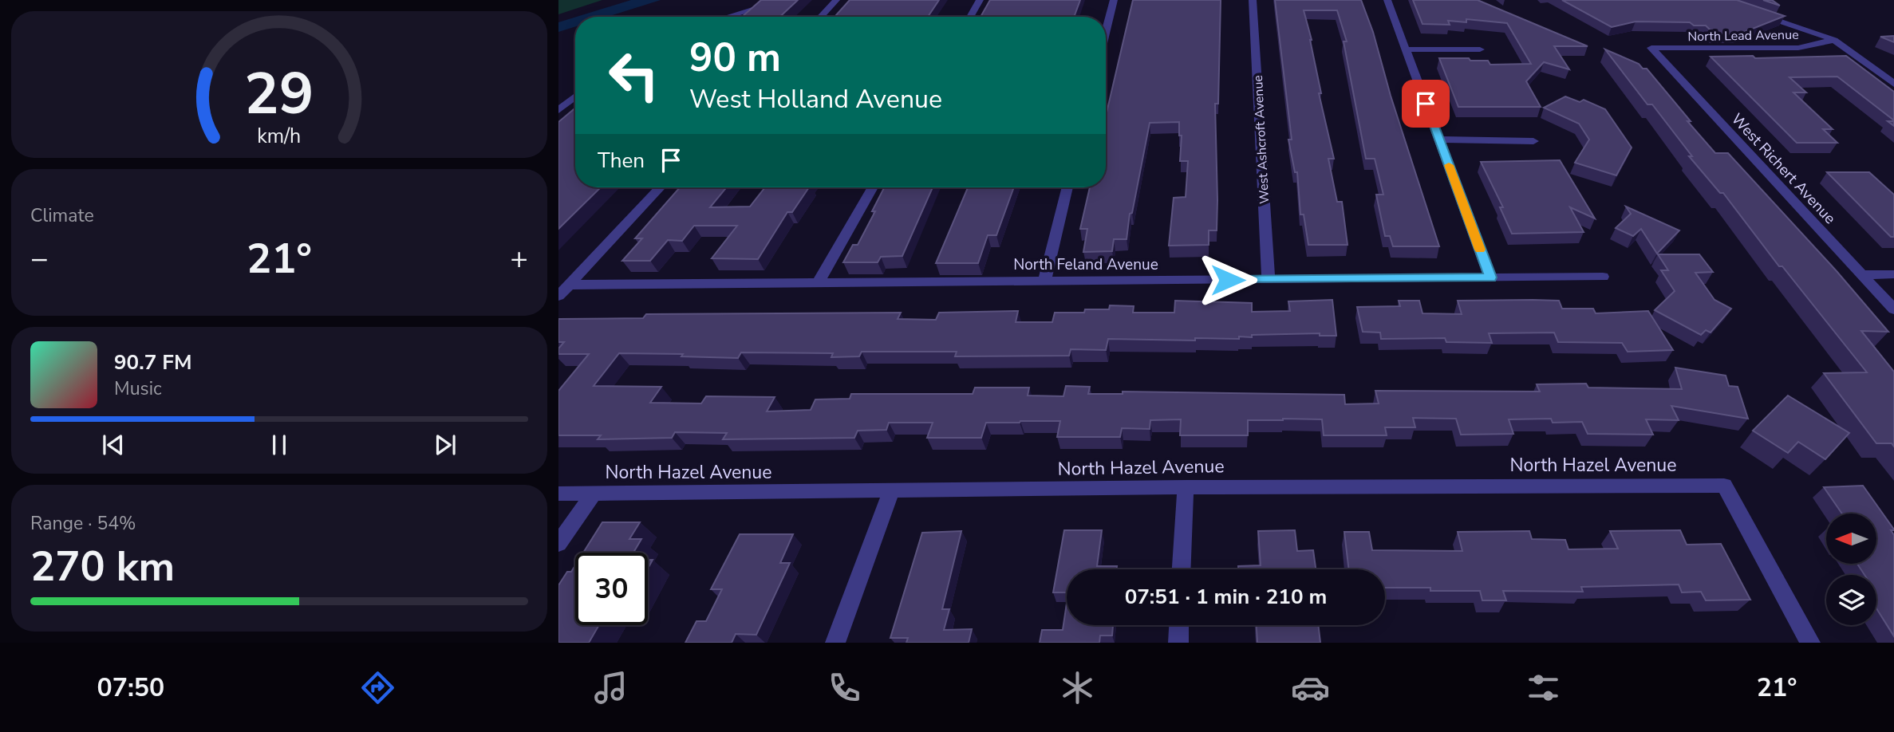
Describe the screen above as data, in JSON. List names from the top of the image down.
{
  "streets": {
    "street": [
      "North Lead Avenue",
      "West Ashcroft Avenue",
      "West Richert Avenue",
      "North Feland Avenue",
      "North Hazel Avenue"
    ]
  },
  "crossings": [
    ["North Lead Avenue", "West Richert Avenue"],
    ["West Ashcroft Avenue", "North Feland Avenue"]
  ],
  "north": "left",
  "page": {
    "turn": ["90 m", "West Holland Avenue"],
    "then": "Then",
    "tile": [
      "Climate",
      ["Range · 54%", "270 km"]
    ],
    "heat": ["−", "21°", "+"],
    "song": ["90.7 FM", "Music"],
    "limit": "30",
    "trip": "07:51 · 1 min · 210 m",
    "tabs": ["07:50", "21°"],
    "gauge": ["29", "km/h"]
  }
}
